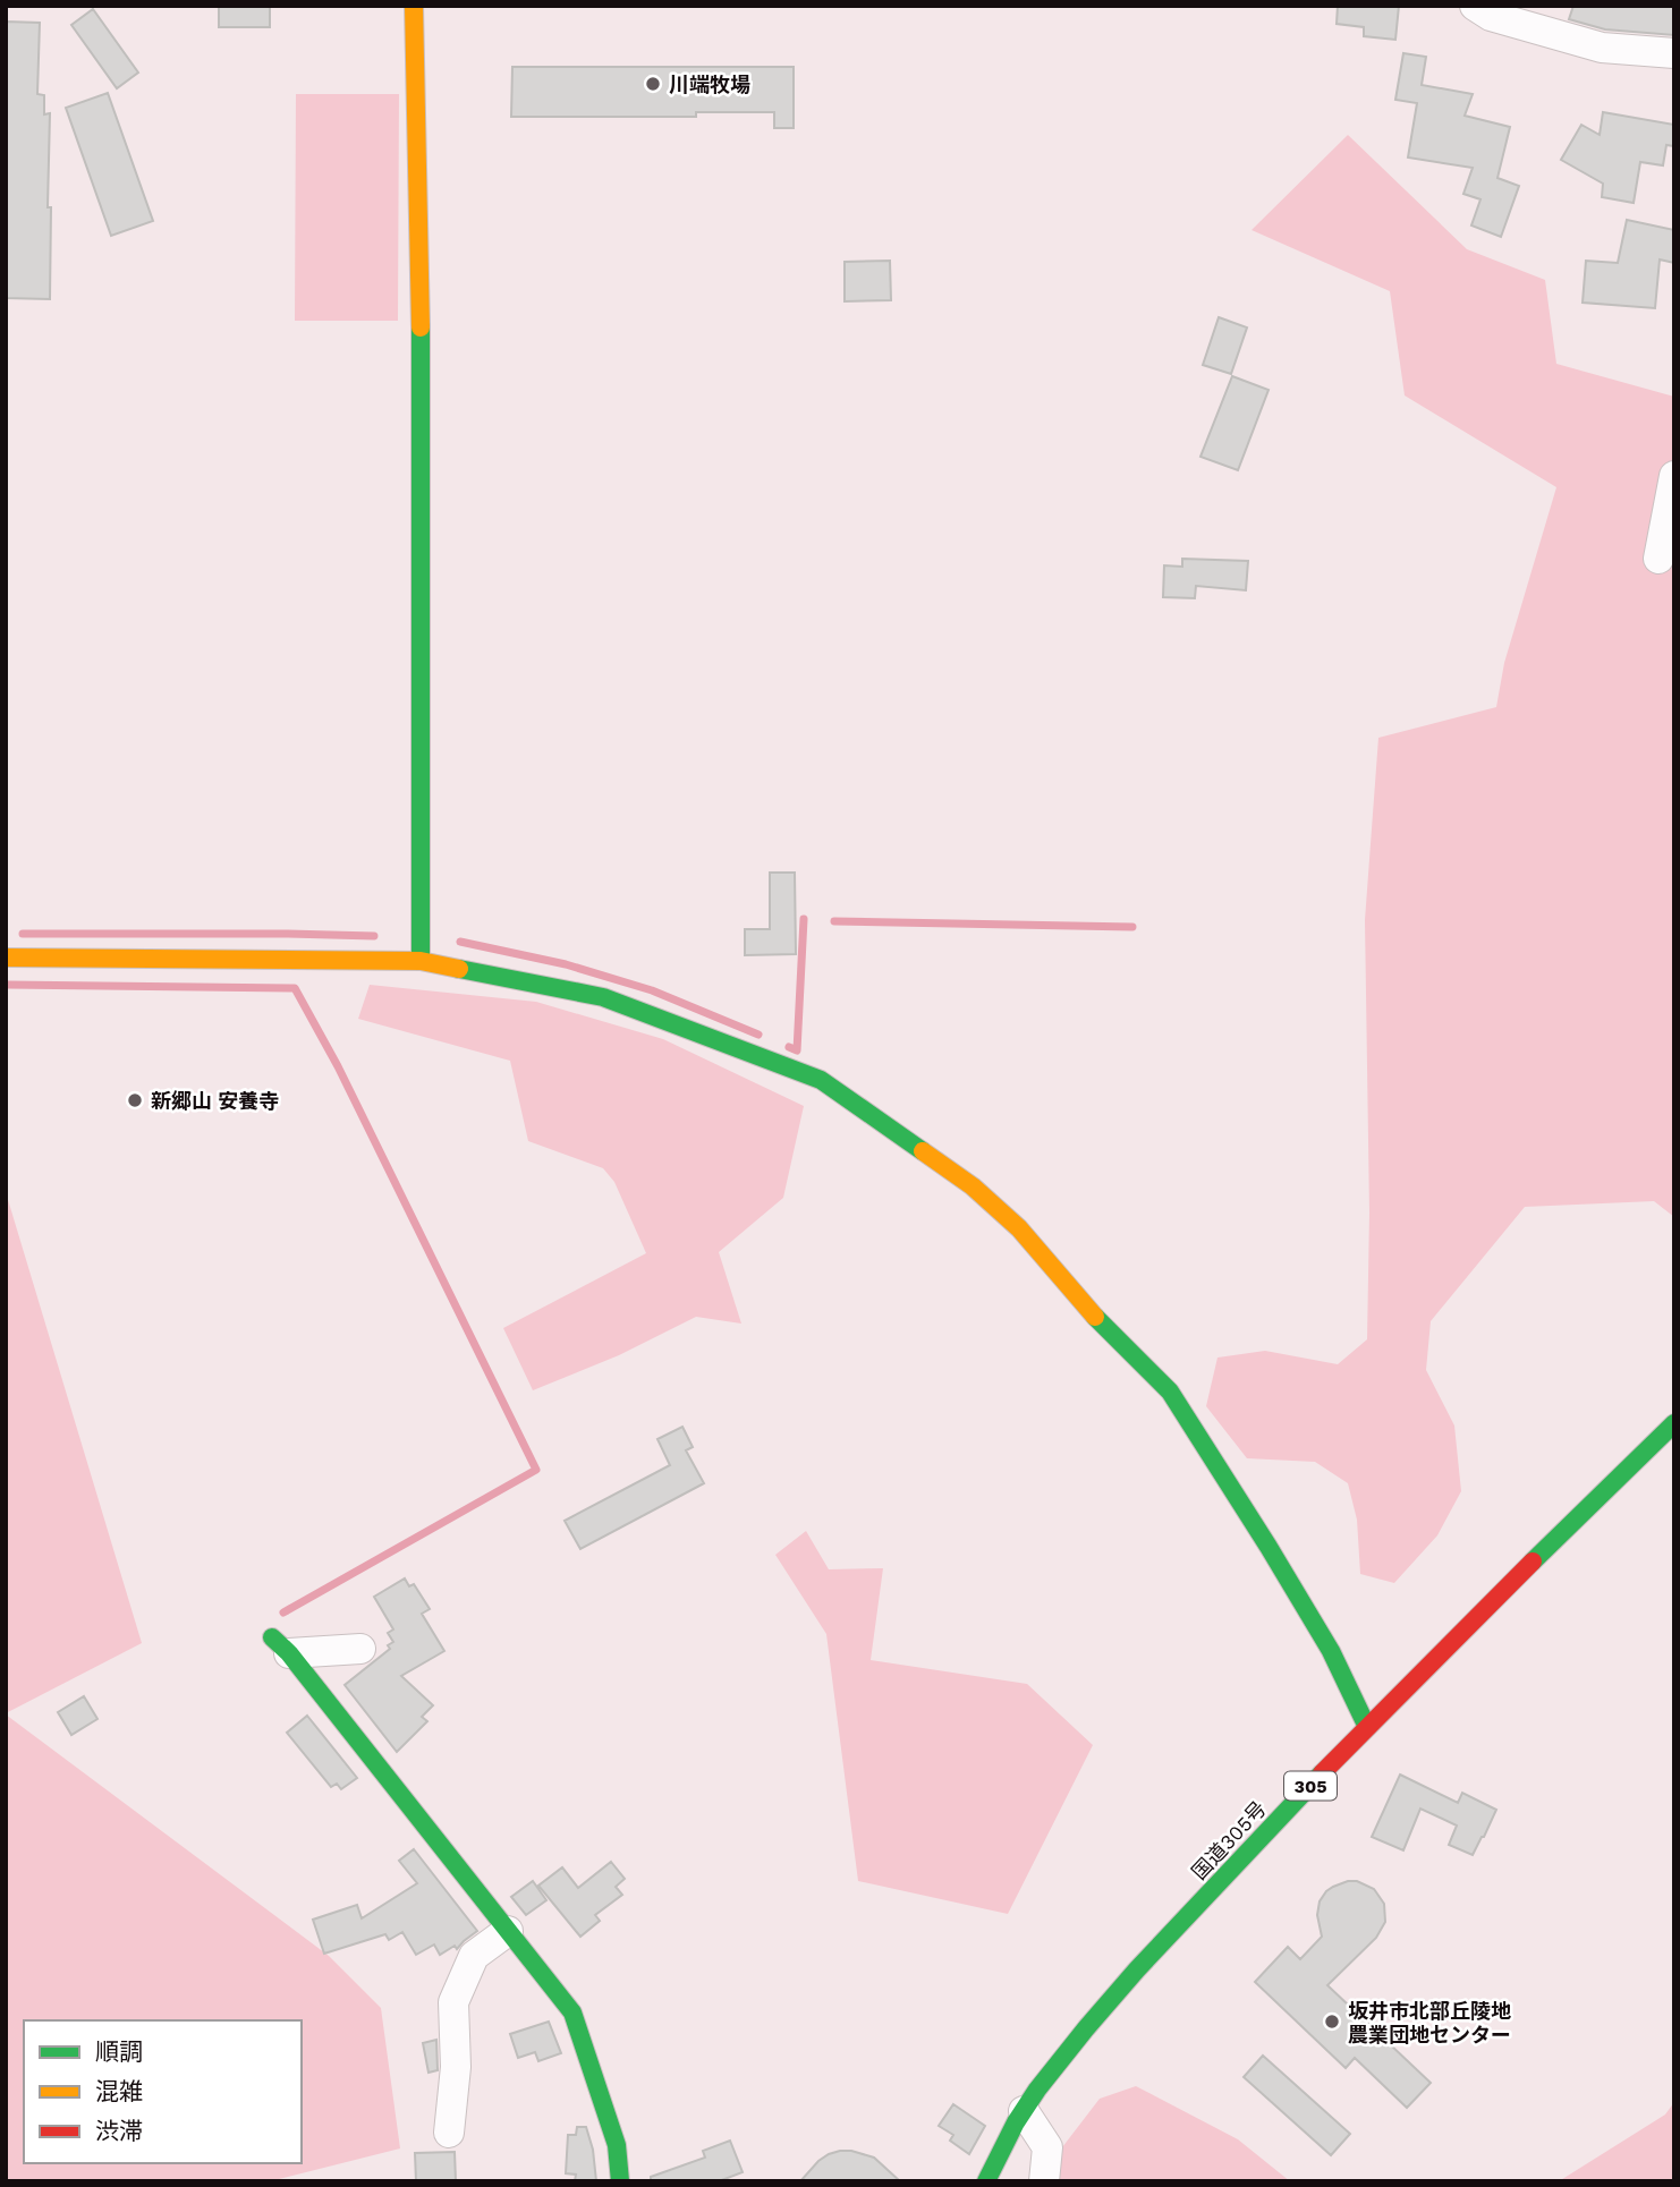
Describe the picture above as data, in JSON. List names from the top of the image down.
{
  "streets": {
    "main road": ["305", "国道305号"]
  },
  "places": ["川端牧場", "新郷山 安養寺", "坂井市北部丘陵地 農業団地センター"],
  "legend": ["順調", "混雑", "渋滞"]
}
